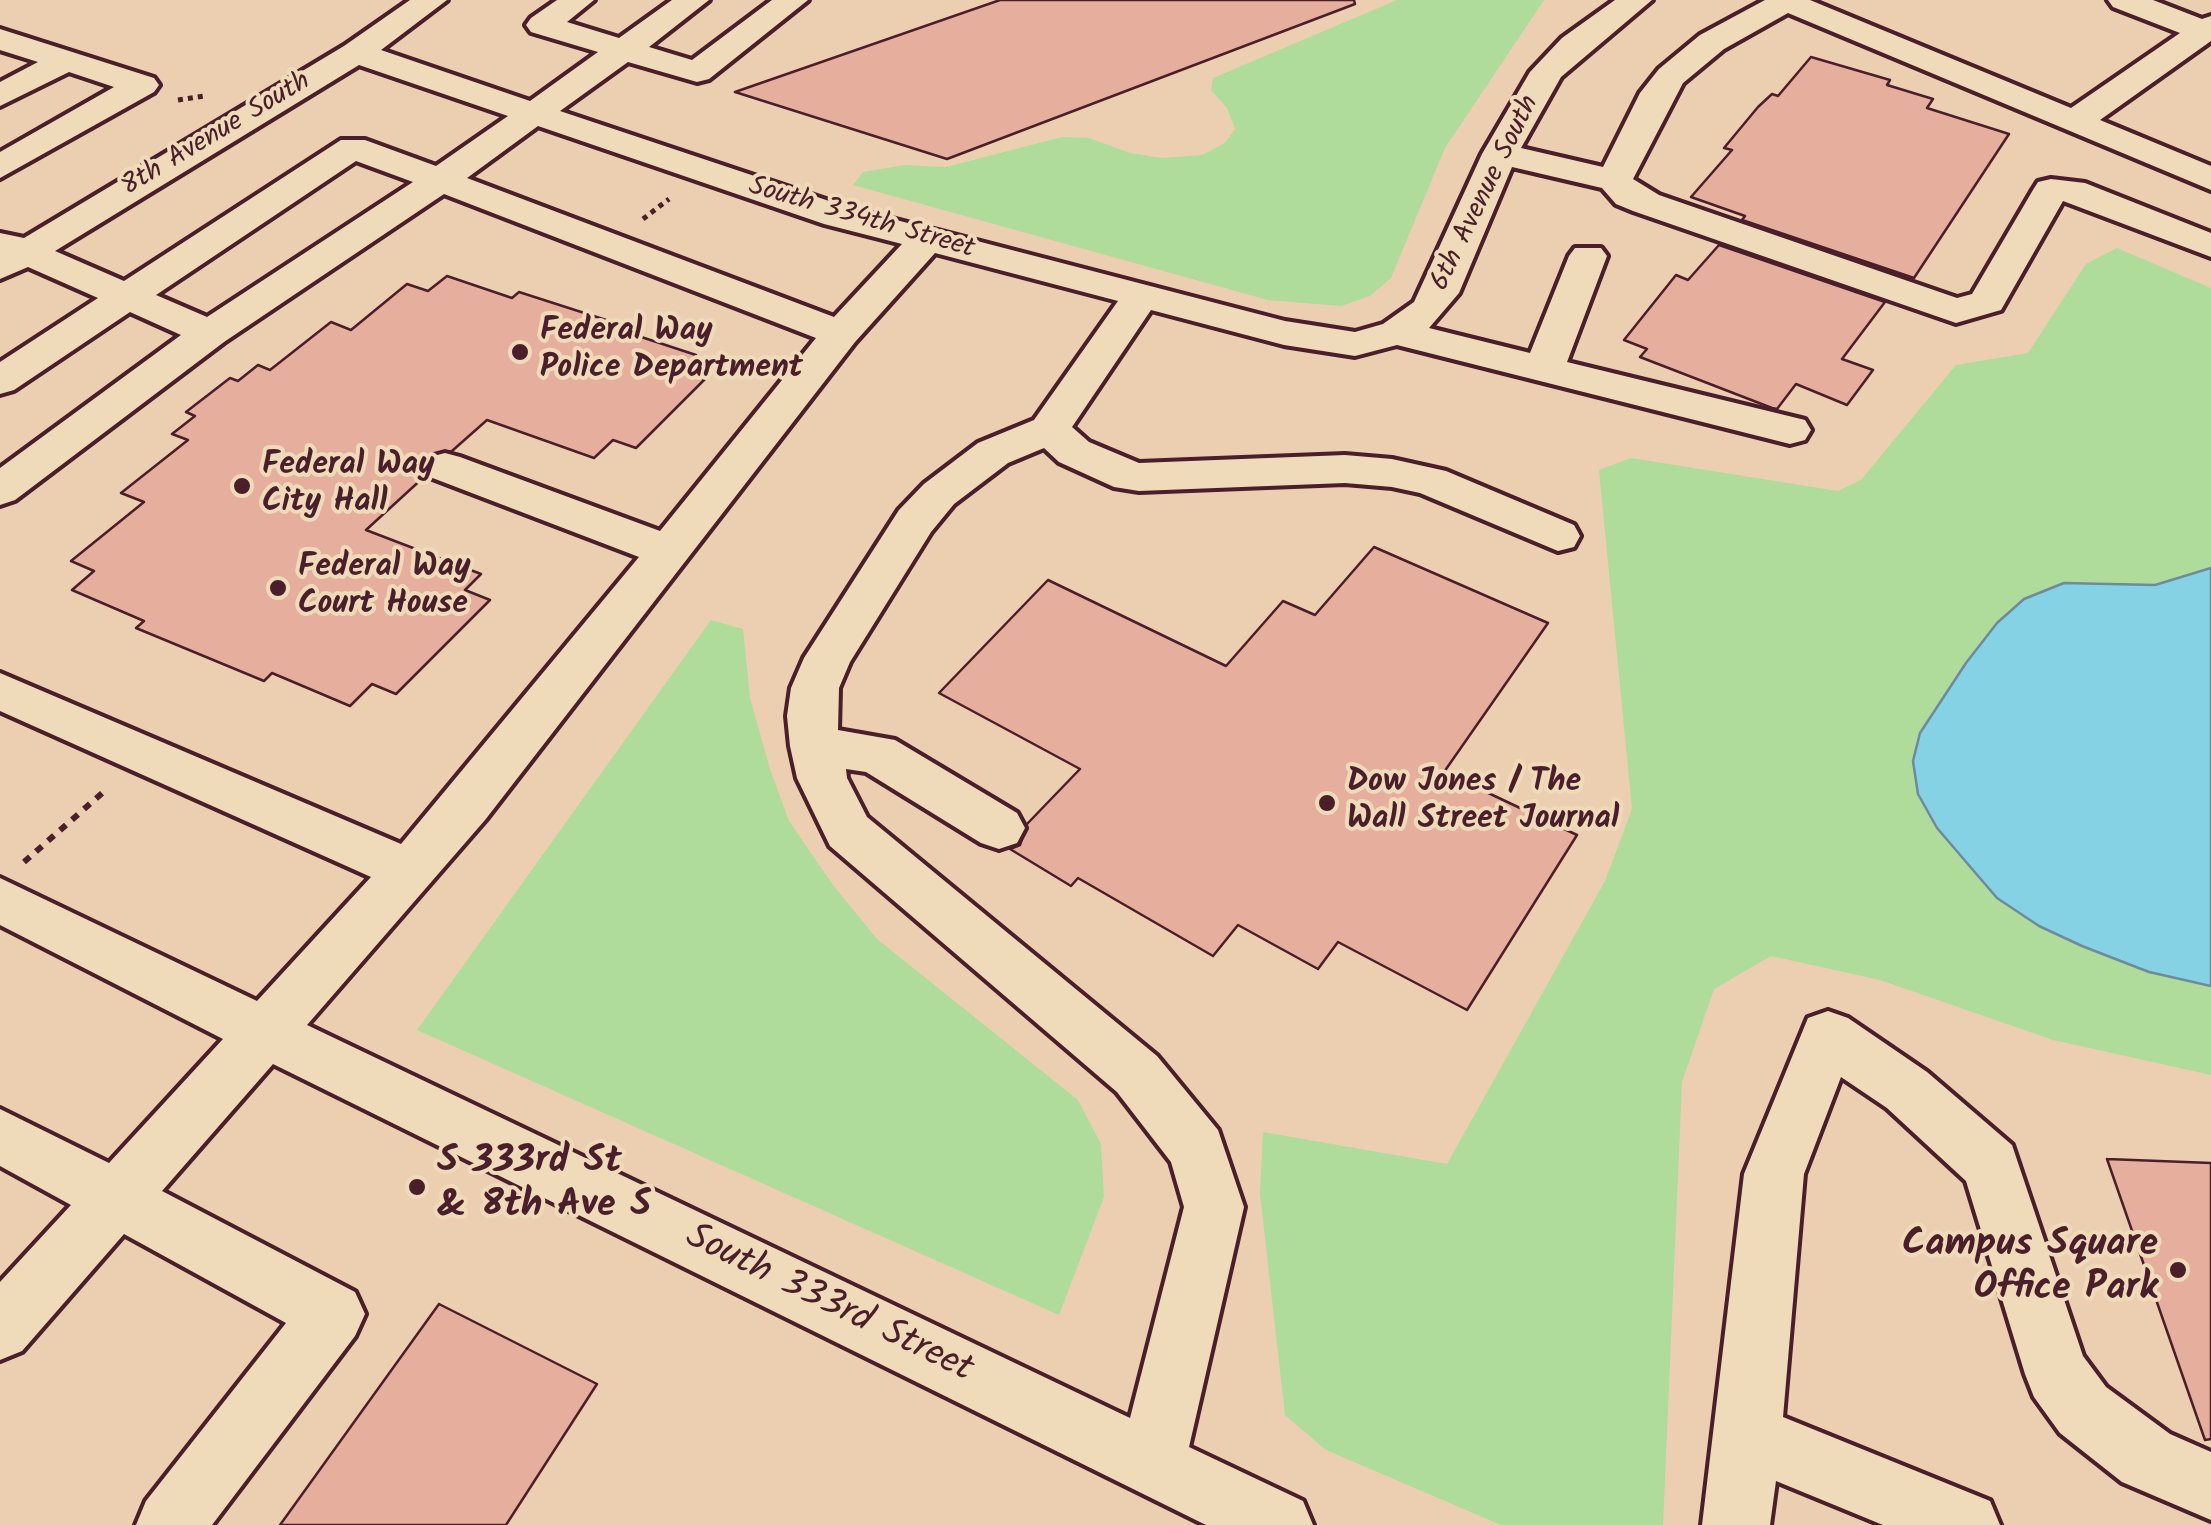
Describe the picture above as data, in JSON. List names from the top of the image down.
{
  "streets": {
    "street": [
      "8th Avenue South",
      "6th Avenue South",
      "South 334th Street",
      "South 333rd Street"
    ]
  },
  "crossings": [
    ["8th Avenue South", "South 334th Street"],
    ["6th Avenue South", "South 334th Street"]
  ],
  "places": [
    "Federal Way Police Department",
    "Federal Way City Hall",
    "Federal Way Court House",
    "Dow Jones / The Wall Street Journal",
    "S 333rd St & 8th Ave S",
    "Campus Square Office Park"
  ]
}
